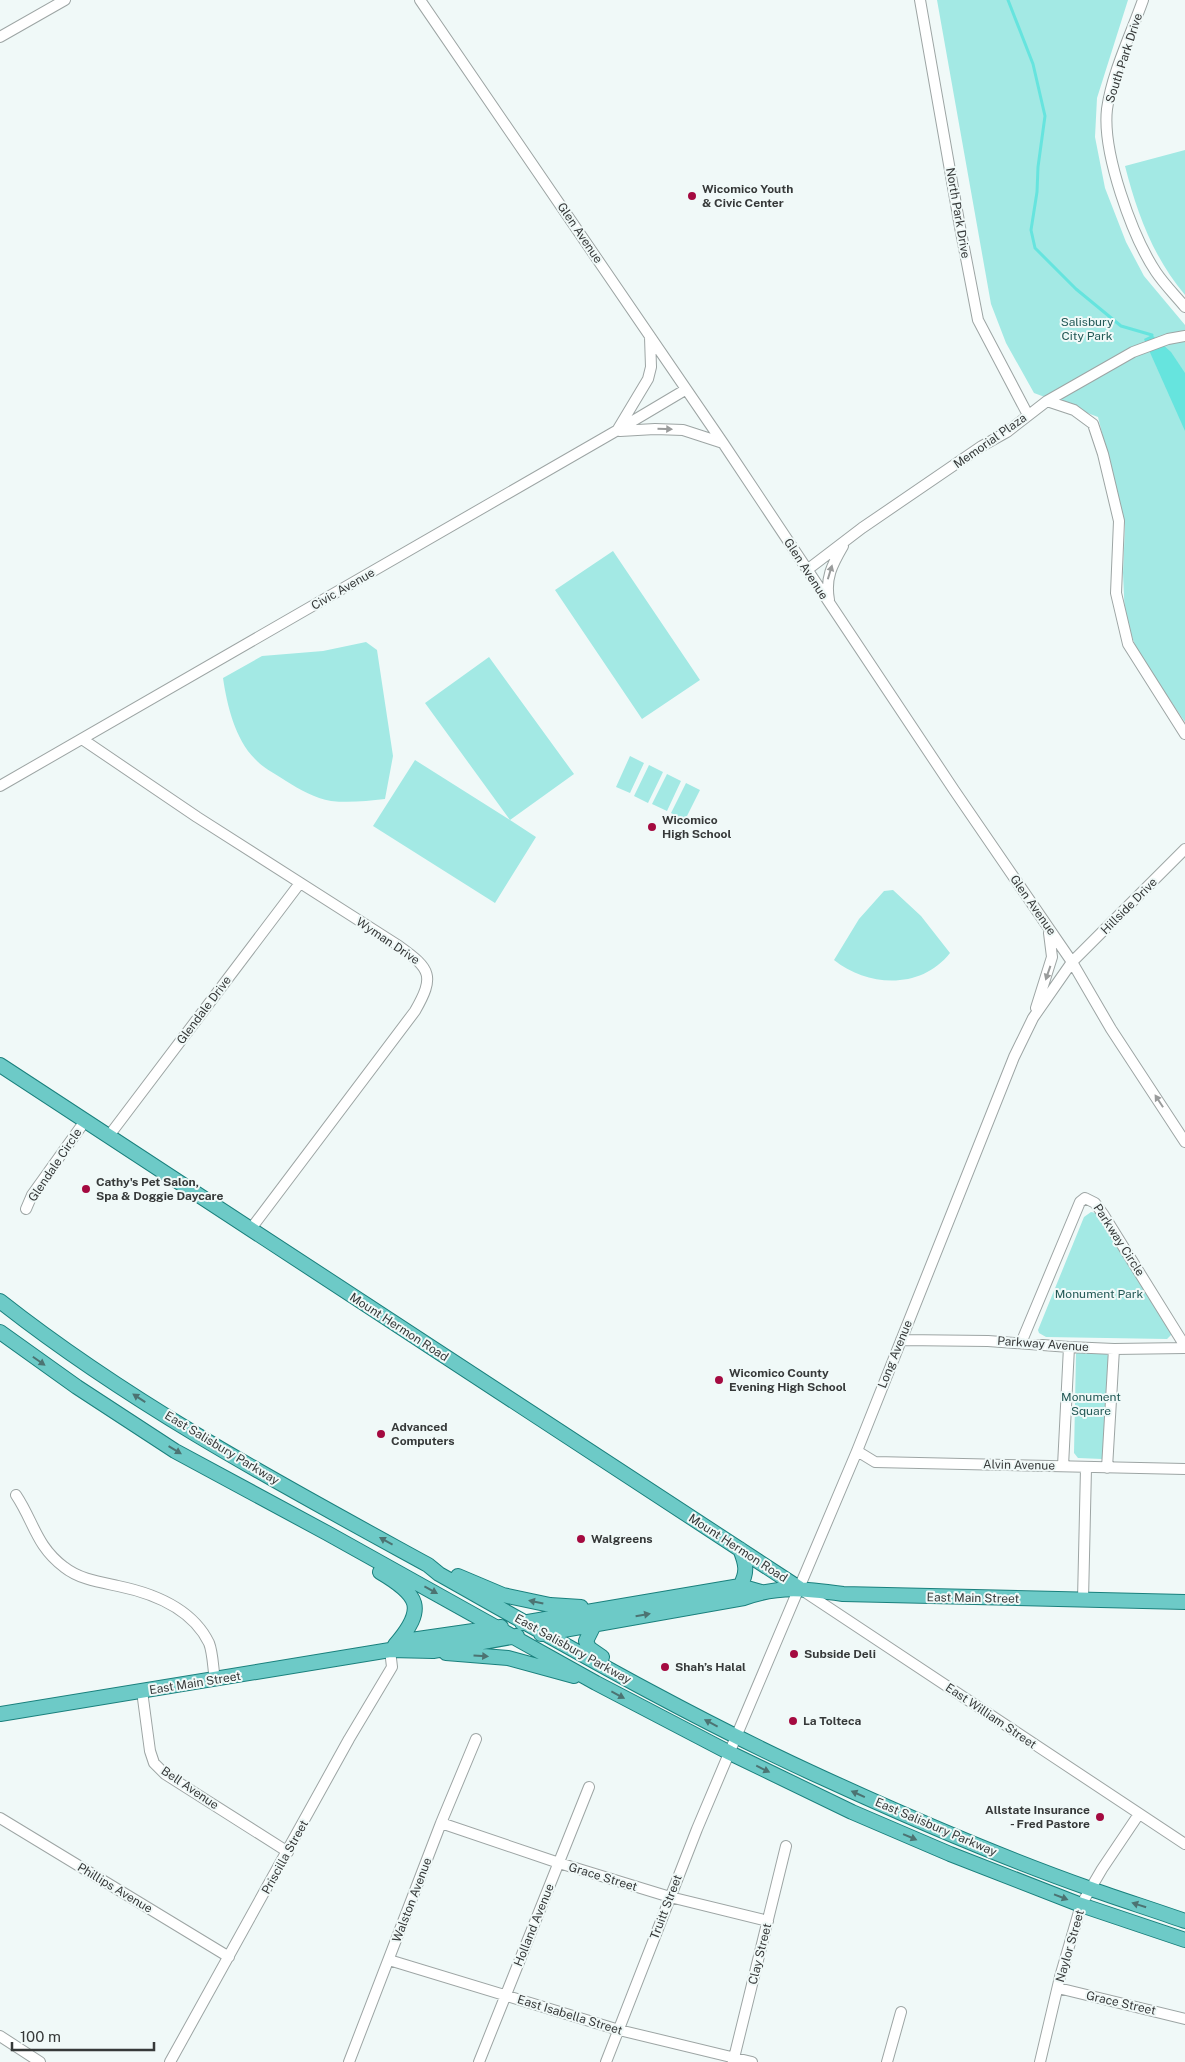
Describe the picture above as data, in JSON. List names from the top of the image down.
{
  "streets": {
    "main road": ["Mount Hermon Road", "East Salisbury Parkway", "East Main Street"],
    "street": [
      "South Park Drive",
      "North Park Drive",
      "Glen Avenue",
      "Memorial Plaza",
      "Civic Avenue",
      "Hillside Drive",
      "Wyman Drive",
      "Glendale Drive",
      "Glendale Circle",
      "Parkway Circle",
      "Parkway Avenue",
      "Long Avenue",
      "Alvin Avenue",
      "East William Street",
      "Bell Avenue",
      "Priscilla Street",
      "Grace Street",
      "Phillips Avenue",
      "Walston Avenue",
      "Truitt Street",
      "Holland Avenue",
      "Naylor Street",
      "Clay Street",
      "East Isabella Street"
    ]
  },
  "crossings": [
    ["North Park Drive", "Memorial Plaza"],
    ["Glen Avenue", "Memorial Plaza"],
    ["Glen Avenue", "Civic Avenue"],
    ["Glen Avenue", "Hillside Drive"],
    ["Glen Avenue", "Long Avenue"],
    ["Civic Avenue", "Wyman Drive"],
    ["Hillside Drive", "Long Avenue"],
    ["Wyman Drive", "Glendale Drive"],
    ["Wyman Drive", "Mount Hermon Road"],
    ["Glendale Drive", "Mount Hermon Road"],
    ["Glendale Circle", "Mount Hermon Road"],
    ["Parkway Circle", "Parkway Avenue"],
    ["Mount Hermon Road", "Long Avenue"],
    ["Mount Hermon Road", "East Main Street"],
    ["Mount Hermon Road", "East William Street"],
    ["Parkway Avenue", "Long Avenue"],
    ["Long Avenue", "East Salisbury Parkway"],
    ["Long Avenue", "Alvin Avenue"],
    ["Long Avenue", "East Main Street"],
    ["Long Avenue", "East William Street"],
    ["Long Avenue", "Truitt Street"],
    ["East Salisbury Parkway", "East Main Street"],
    ["East Salisbury Parkway", "Truitt Street"],
    ["East Salisbury Parkway", "Naylor Street"],
    ["East Main Street", "East William Street"],
    ["East Main Street", "Bell Avenue"],
    ["East Main Street", "Priscilla Street"],
    ["East William Street", "Naylor Street"],
    ["Bell Avenue", "Priscilla Street"],
    ["Priscilla Street", "Phillips Avenue"],
    ["Grace Street", "Walston Avenue"],
    ["Grace Street", "Truitt Street"],
    ["Grace Street", "Holland Avenue"],
    ["Grace Street", "Naylor Street"],
    ["Grace Street", "Clay Street"],
    ["Walston Avenue", "East Isabella Street"],
    ["Truitt Street", "East Isabella Street"],
    ["Holland Avenue", "East Isabella Street"],
    ["Clay Street", "East Isabella Street"]
  ],
  "parks": ["Salisbury City Park", "Monument Park", "Monument Square"],
  "places": [
    "Wicomico Youth & Civic Center",
    "Wicomico High School",
    "Cathy's Pet Salon, Spa & Doggie Daycare",
    "Wicomico County Evening High School",
    "Advanced Computers",
    "Walgreens",
    "Subside Deli",
    "Shah’s Halal",
    "La Tolteca",
    "Allstate Insurance - Fred Pastore"
  ],
  "scale_bar": "100 m"
}
